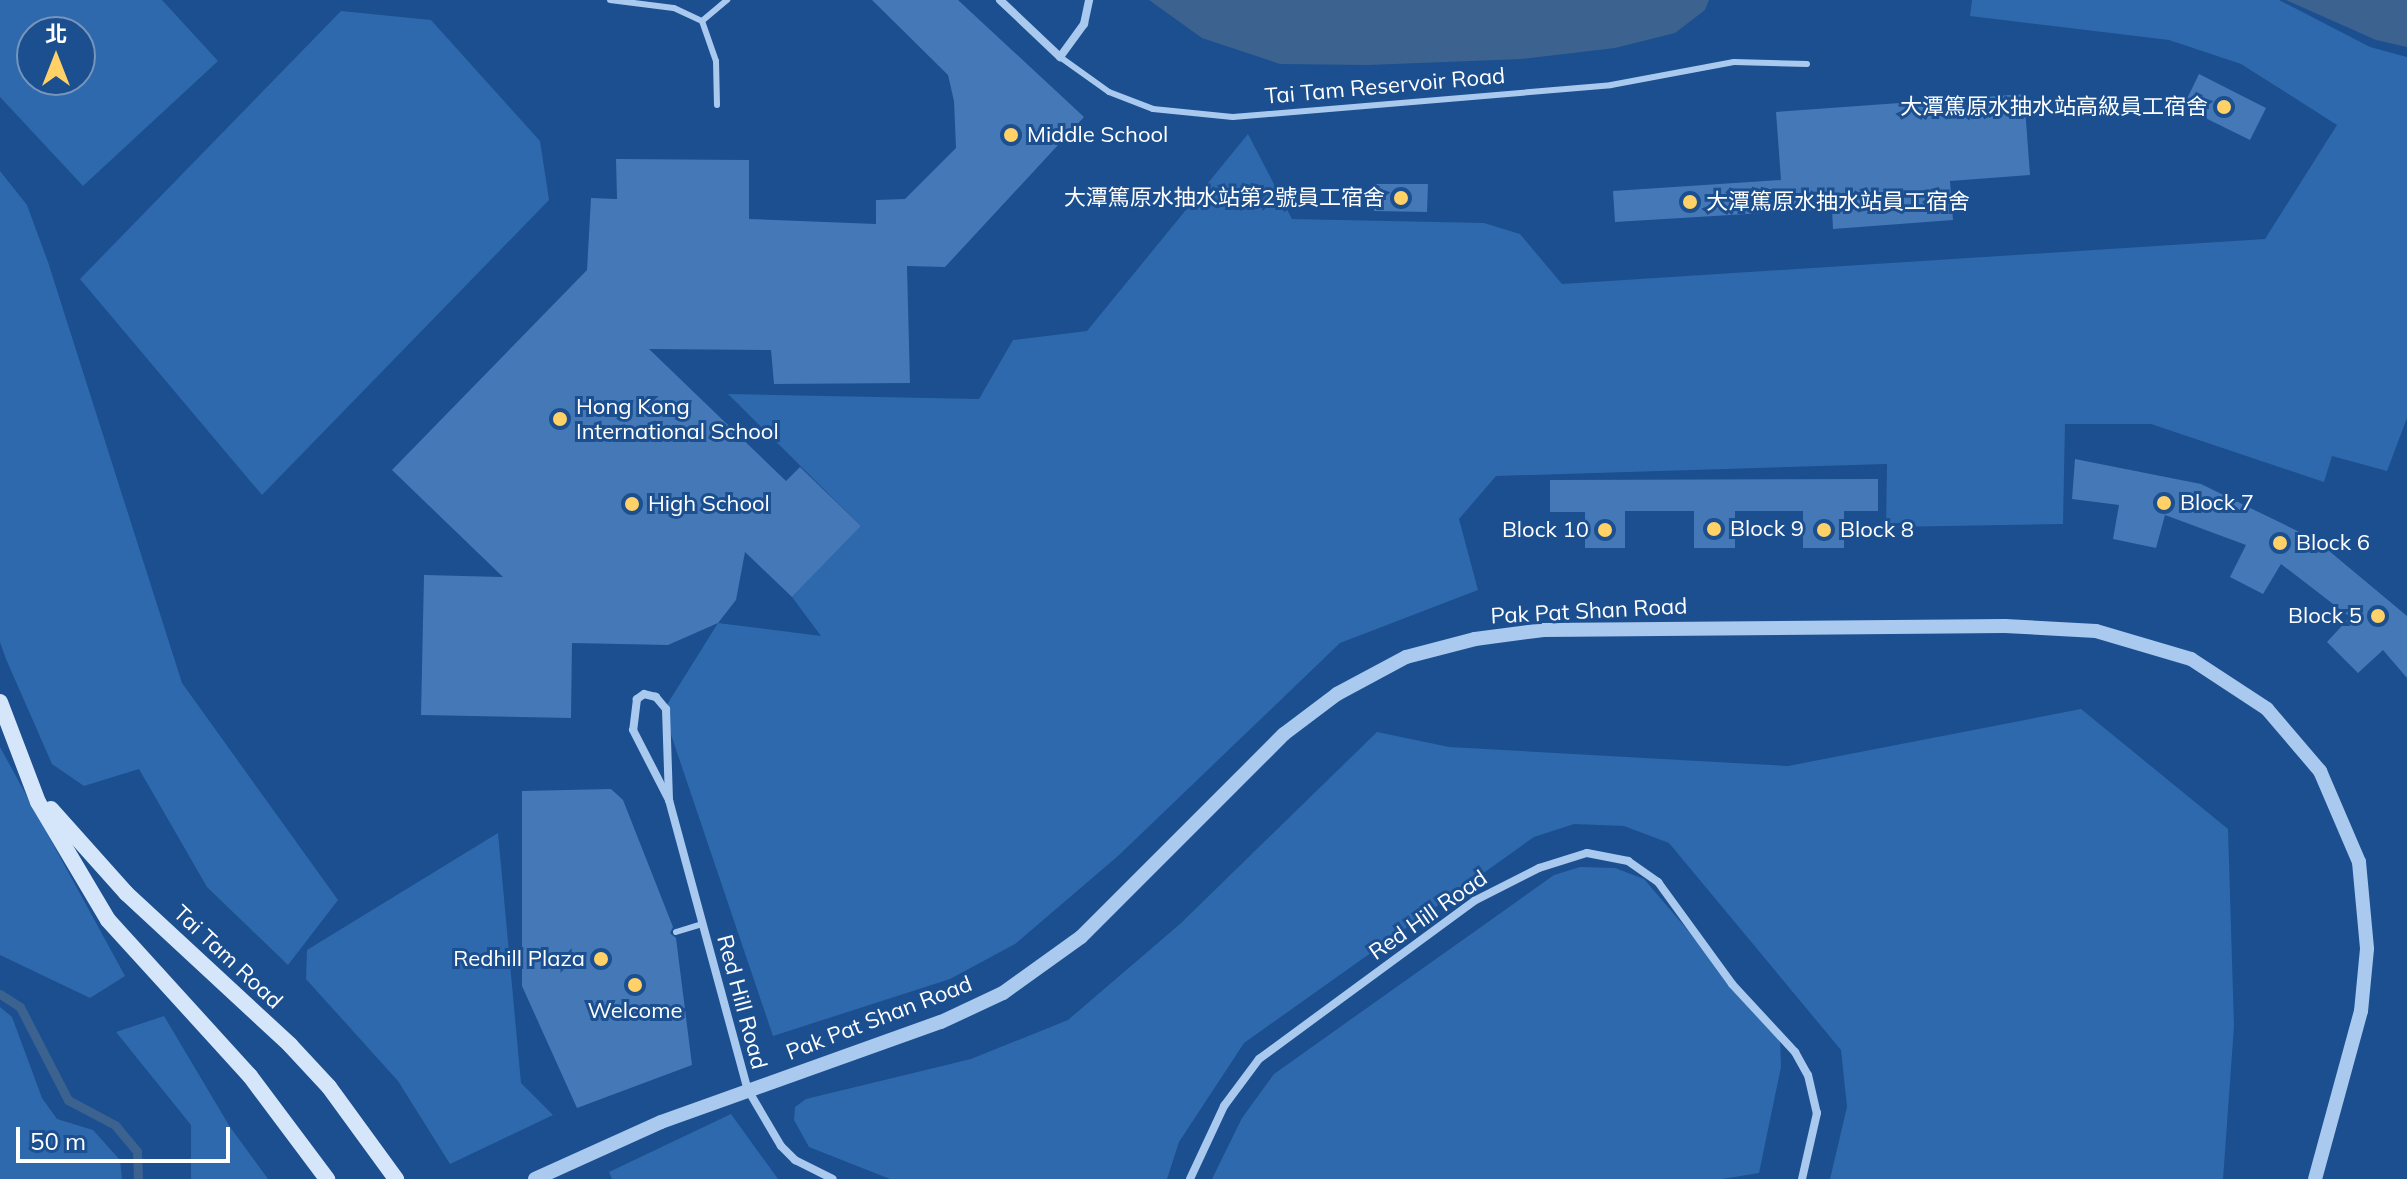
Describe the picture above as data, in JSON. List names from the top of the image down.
{
  "streets": {
    "main road": ["Tai Tam Road"],
    "street": ["Tai Tam Reservoir Road", "Pak Pat Shan Road", "Red Hill Road"]
  },
  "crossings": [
    ["Pak Pat Shan Road", "Red Hill Road"]
  ],
  "places": [
    "大潭篤原水抽水站高級員工宿舍",
    "Middle School",
    "大潭篤原水抽水站第2號員工宿舍",
    "大潭篤原水抽水站員工宿舍",
    "Hong Kong International School",
    "Block 7",
    "High School",
    "Block 9",
    "Block 10",
    "Block 8",
    "Block 6",
    "Block 5",
    "Redhill Plaza",
    "Welcome"
  ],
  "scale_bar": "50 m",
  "north": "top"
}
